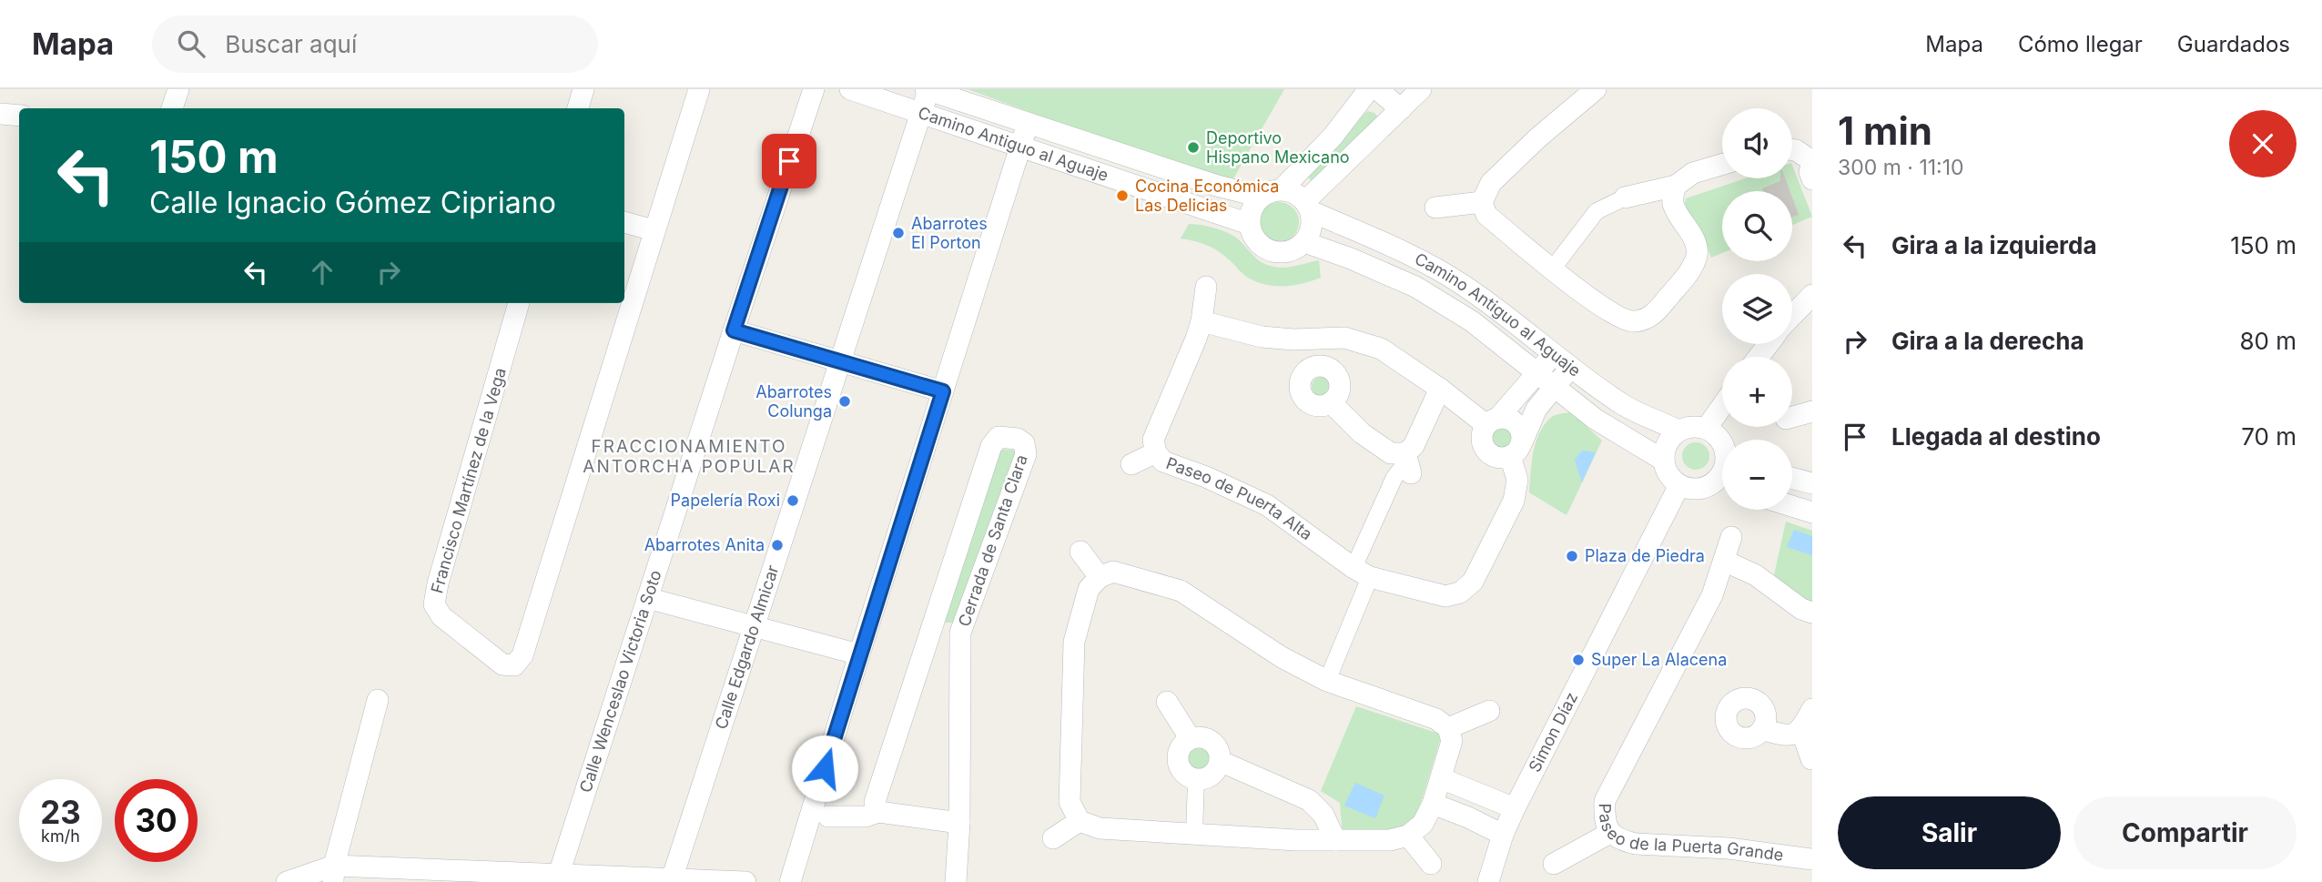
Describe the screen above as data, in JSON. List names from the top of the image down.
{
  "streets": {
    "street": [
      "Camino Antiguo al Aguaje",
      "Francisco Martínez de la Vega",
      "Paseo de Puerta Alta",
      "Cerrada de Santa Clara",
      "Calle Edgardo Almicar",
      "Calle Wenceslao Victoria Soto",
      "Simon Díaz",
      "Paseo de la Puerta Grande"
    ]
  },
  "crossings": [
    ["Camino Antiguo al Aguaje", "Calle Edgardo Almicar"]
  ],
  "districts": ["FRACCIONAMIENTO ANTORCHA POPULAR"],
  "places": [
    "Deportivo Hispano Mexicano",
    "Cocina Económica Las Delicias",
    "Abarrotes El Porton",
    "Abarrotes Colunga",
    "Papelería Roxi",
    "Abarrotes Anita",
    "Plaza de Piedra",
    "Super La Alacena"
  ],
  "page": {
    "header": "Mapa",
    "search": "Buscar aquí",
    "nav": ["Mapa", "Cómo llegar", "Guardados"],
    "heading": ["1 min", "300 m · 11:10"],
    "map_buttons": ["+", "−"],
    "turn": ["150 m", "Calle Ignacio Gómez Cipriano"],
    "list": [
      {
        "name": "Gira a la izquierda",
        "value": "150 m"
      },
      {
        "name": "Gira a la derecha",
        "value": "80 m"
      },
      {
        "name": "Llegada al destino",
        "value": "70 m"
      }
    ],
    "speed": "23 km/h",
    "limit": "30",
    "buttons": ["Salir", "Compartir"]
  }
}
